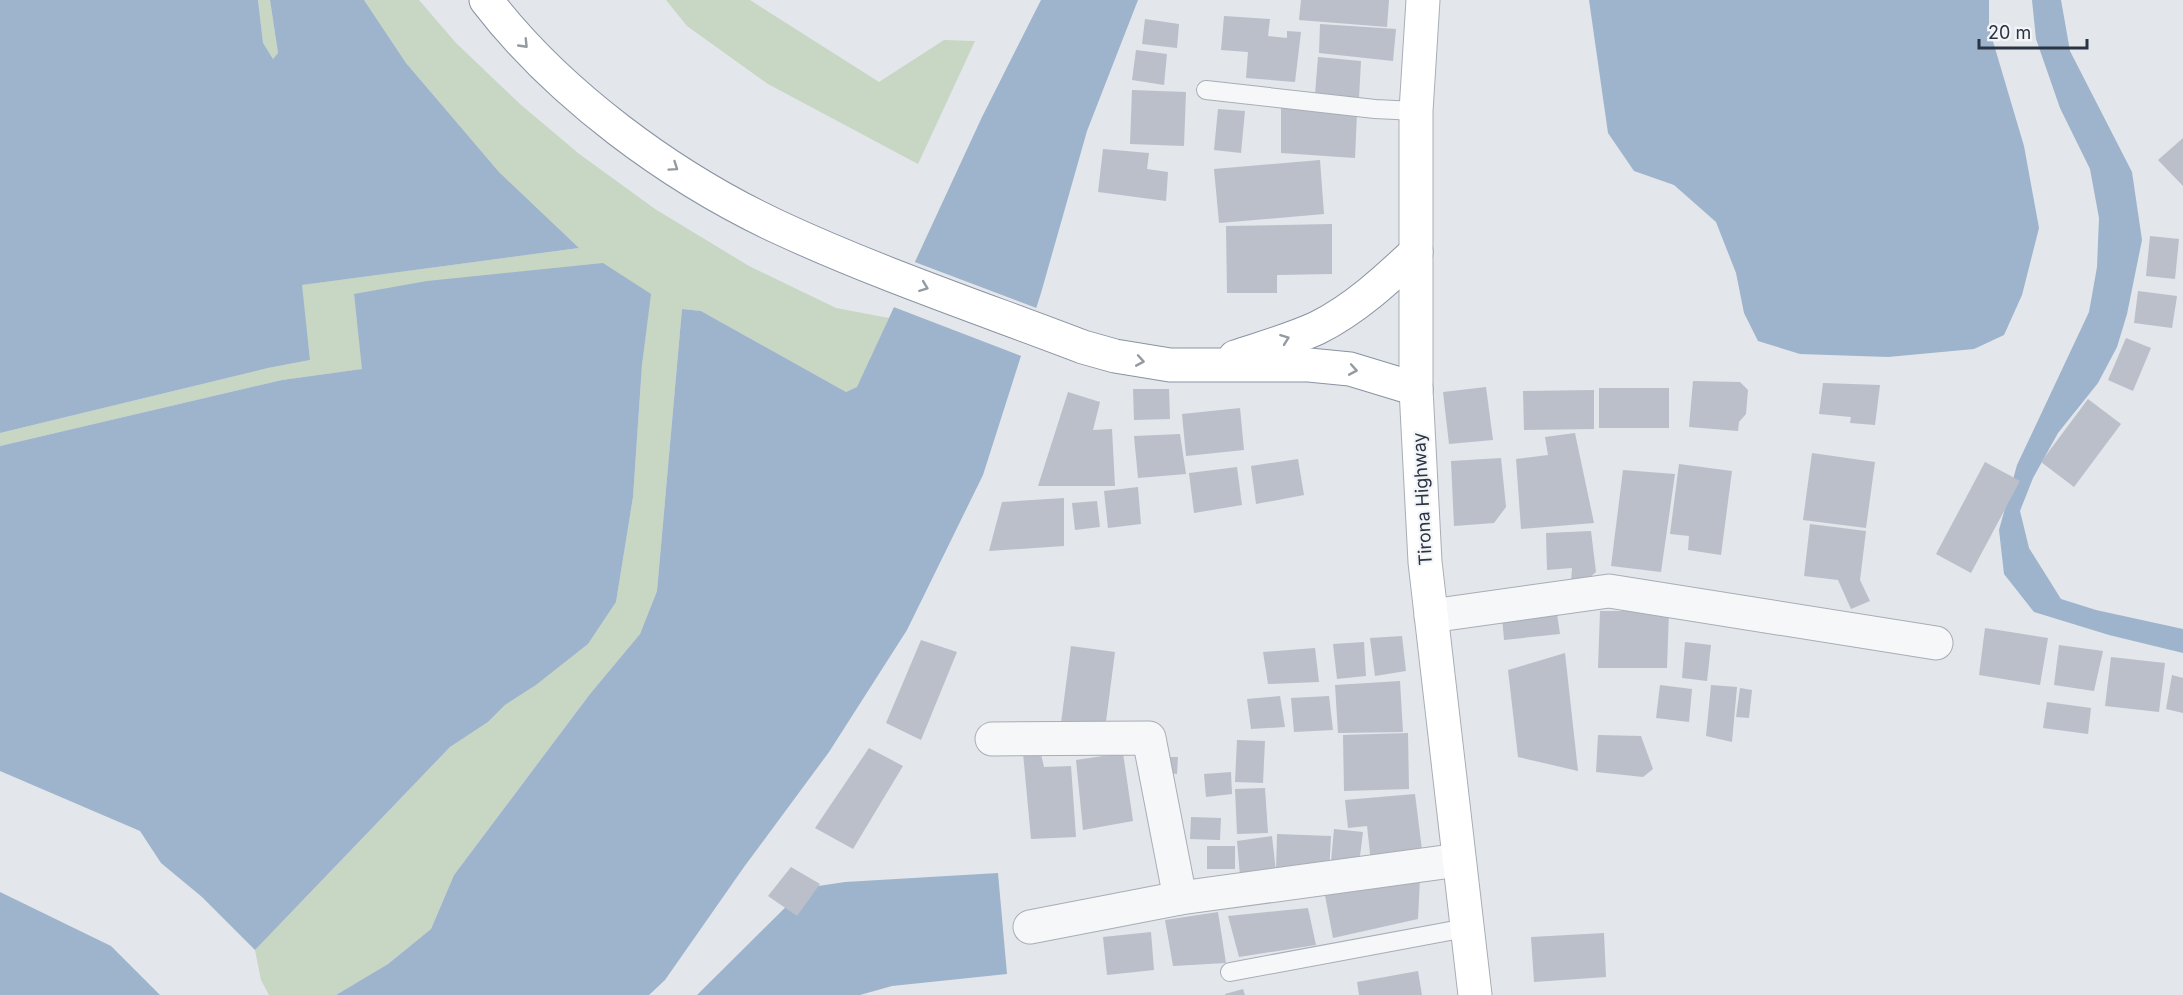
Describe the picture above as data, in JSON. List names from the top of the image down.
{
  "streets": {
    "main road": ["Tirona Highway"]
  },
  "scale_bar": "20 m"
}
